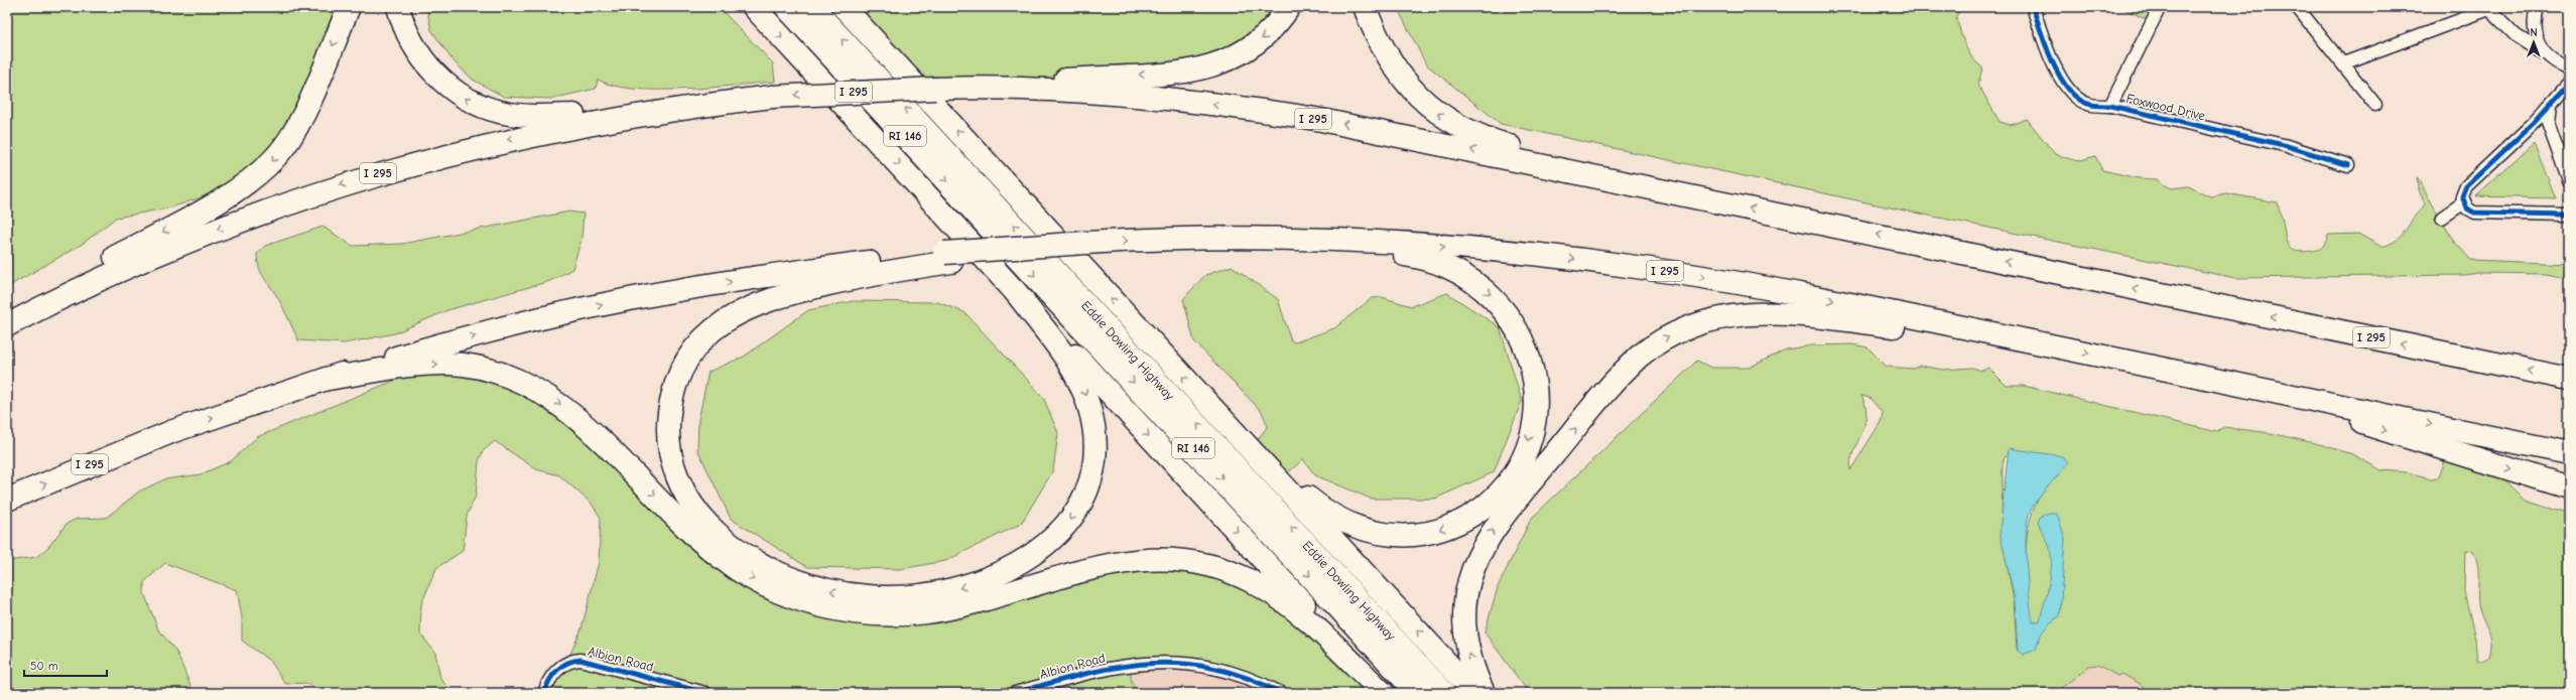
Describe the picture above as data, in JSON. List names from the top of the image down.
{
  "streets": {
    "highway": ["I 295", "RI 146", "Eddie Dowling Highway"],
    "street": ["Foxwood Drive", "Albion Road"]
  },
  "scale_bar": "50 m",
  "north": "top"
}
